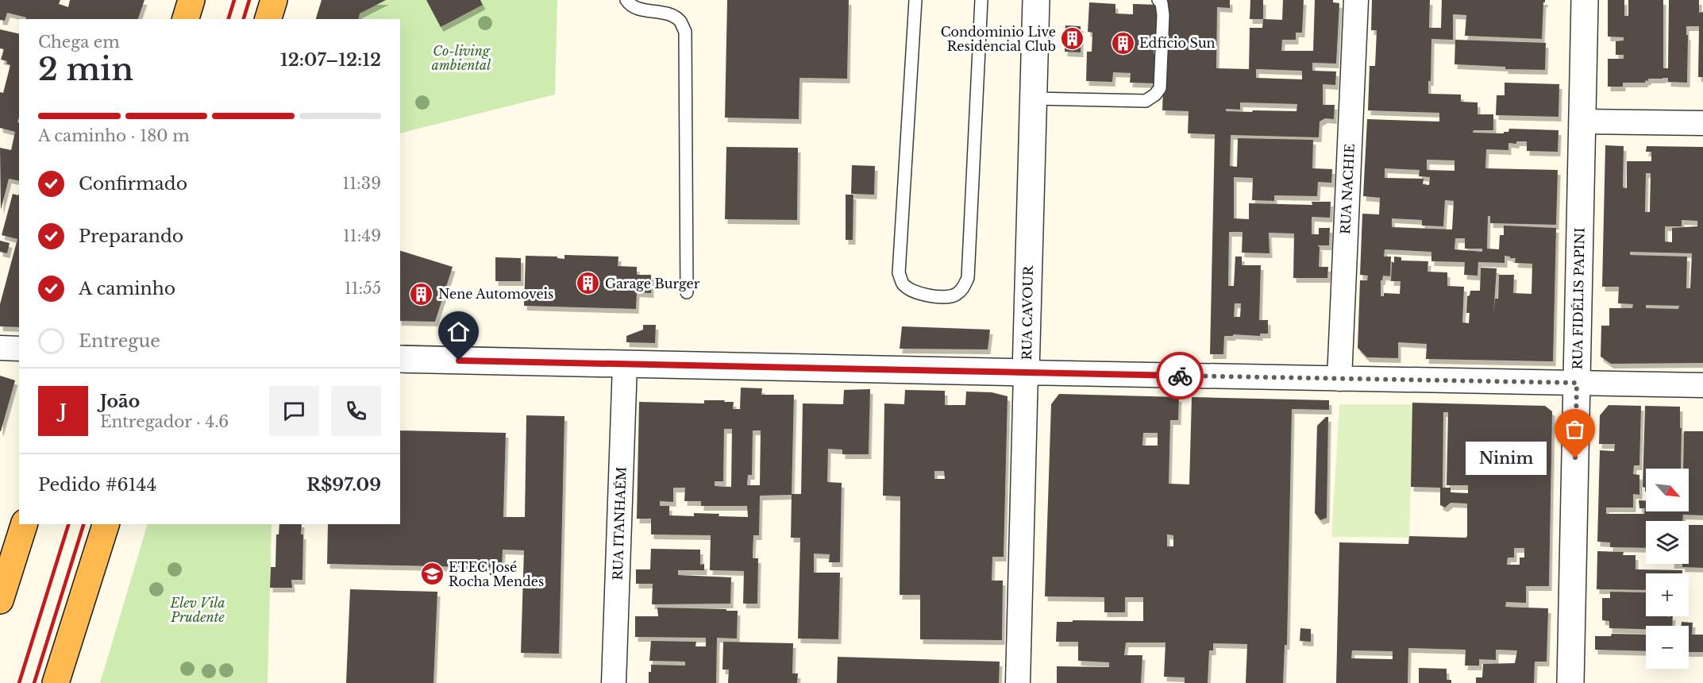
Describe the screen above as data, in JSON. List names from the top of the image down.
{
  "streets": {
    "street": [
      "RUA NACHIE",
      "RUA FIDÉLIS PAPINI",
      "RUA CAVOUR",
      "RUA ITANHAÉM"
    ]
  },
  "parks": ["Co-living ambiental", "Elev Vila Prudente"],
  "places": {
    "building": [
      "Condominio Live Residencial Club",
      "Edfício Sun",
      "Garage Burger",
      "Nene Automoveis"
    ],
    "other": ["Ninim"],
    "school or university": ["ETEC José Rocha Mendes"]
  },
  "north": "bottom right",
  "page": {
    "heading": ["2 min", "Chega em", "12:07–12:12"],
    "panel": [
      "João",
      "Entregador · 4.6",
      "Pedido #6144",
      "R$97.09"
    ],
    "bar": "A caminho · 180 m",
    "list": [
      ["Confirmado", "11:39"],
      ["Preparando", "11:49"],
      ["A caminho", "11:55"],
      "Entregue"
    ],
    "round": "J",
    "bubble": "Ninim",
    "map_buttons": ["+", "−"]
  }
}
